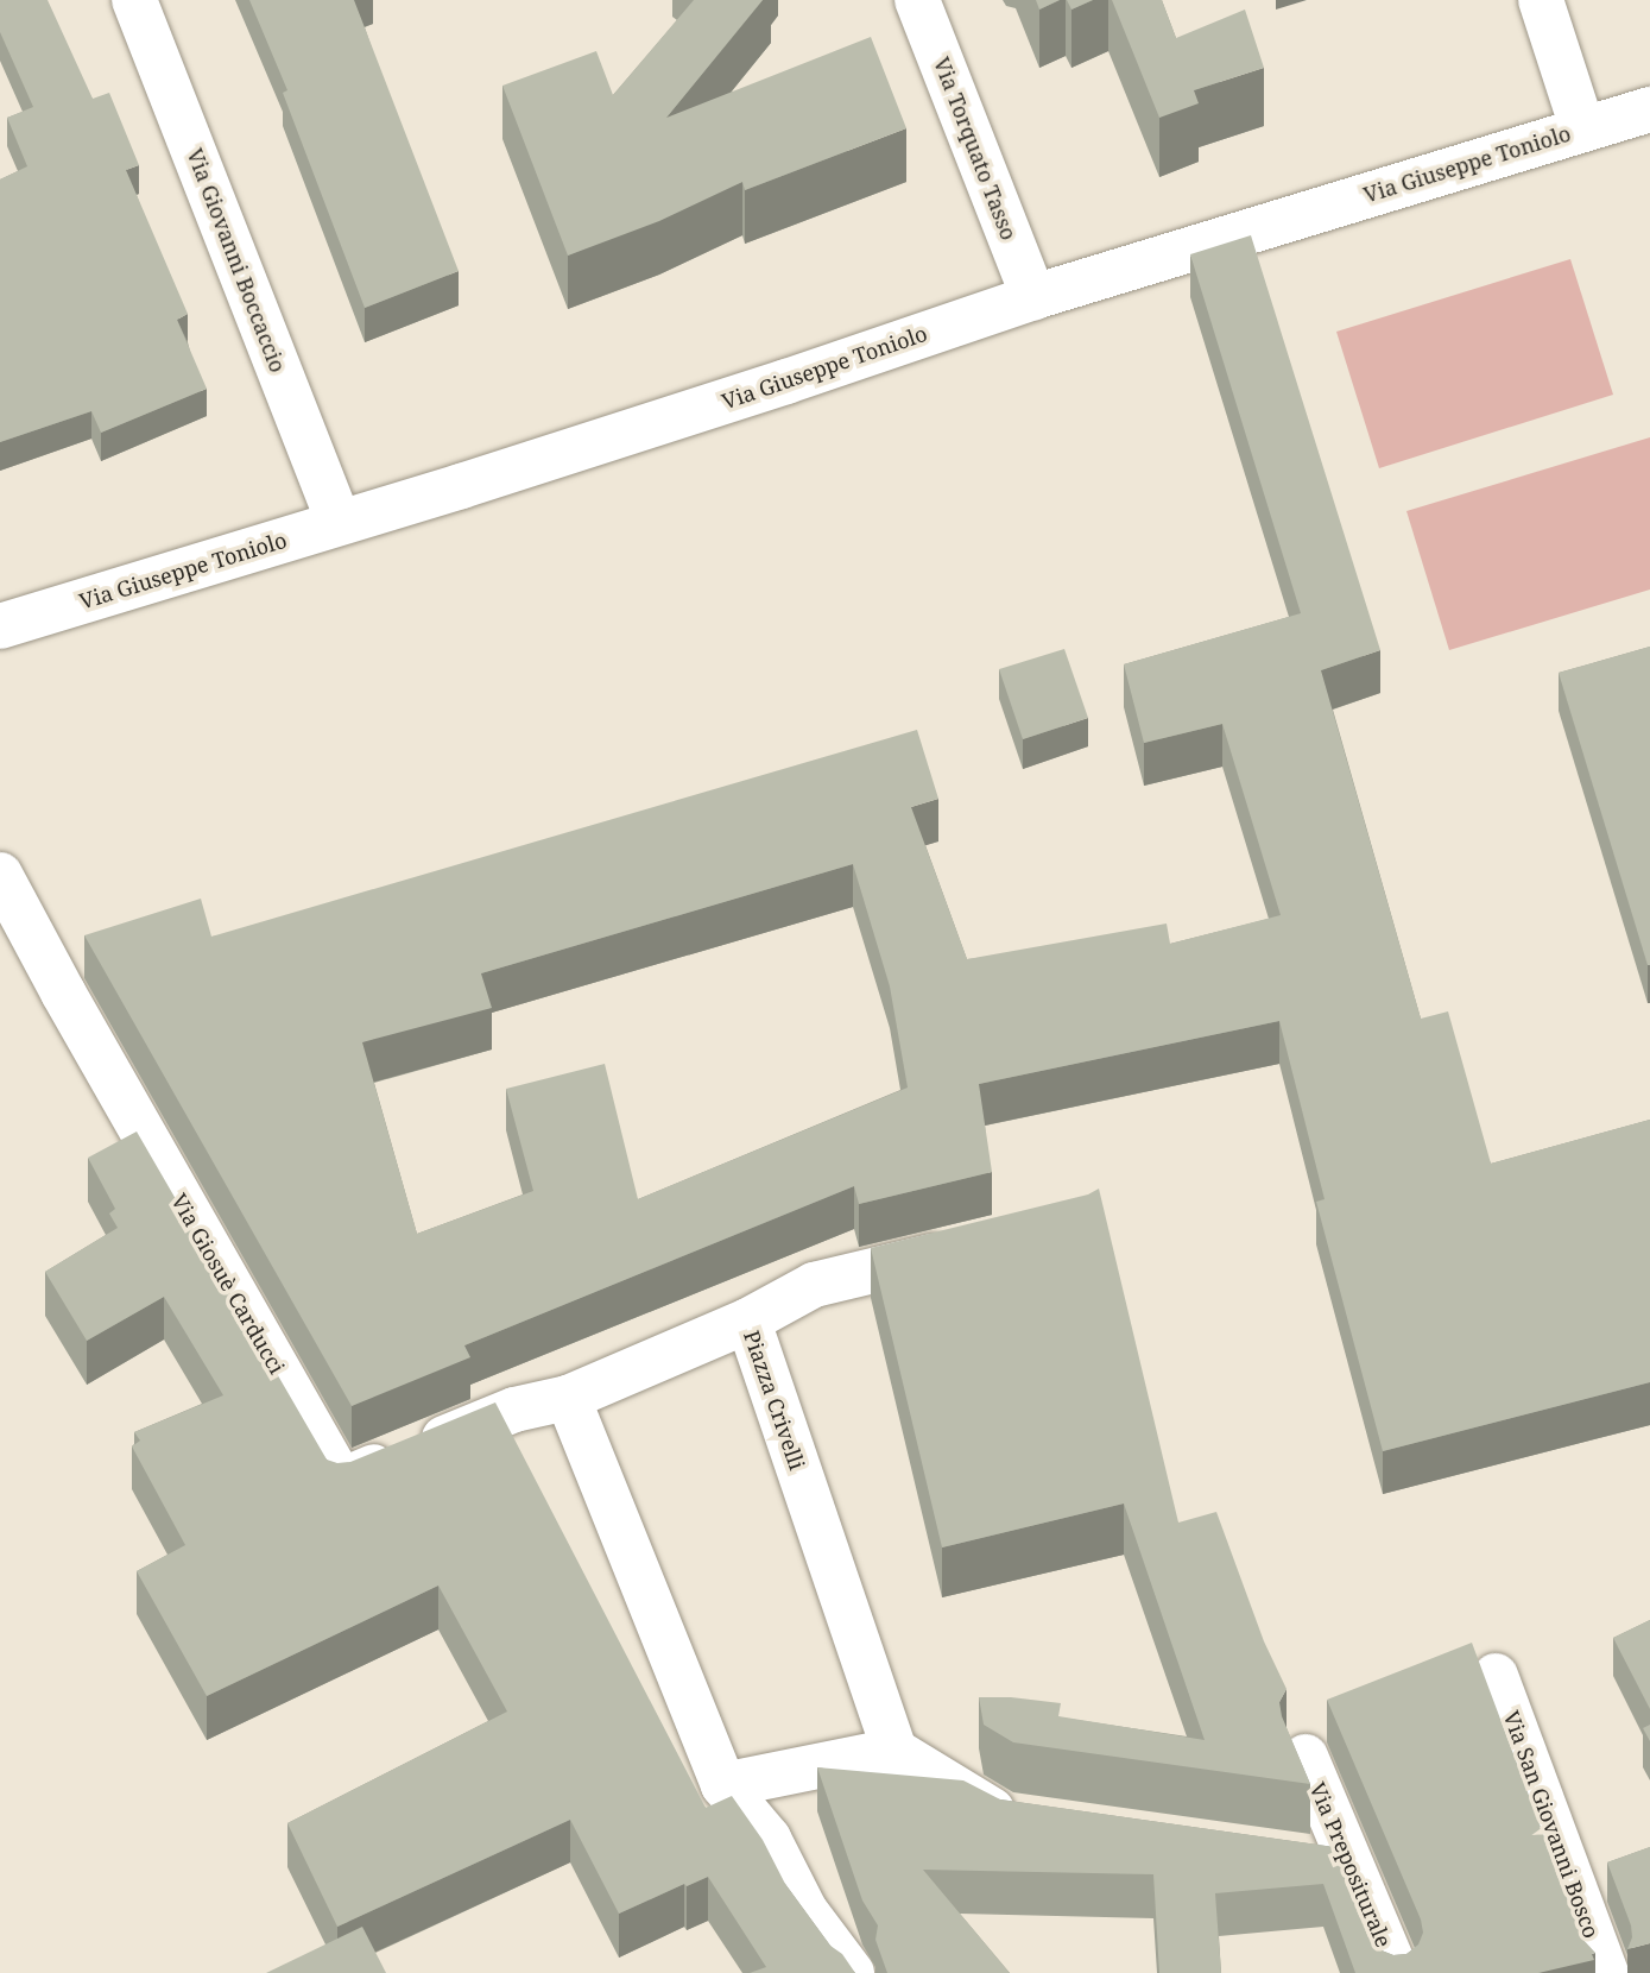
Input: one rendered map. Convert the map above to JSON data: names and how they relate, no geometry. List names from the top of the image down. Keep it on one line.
{"streets":{"street":["Via Torquato Tasso","Via Giuseppe Toniolo","Via Giovanni Boccaccio","Via Giosuè Carducci","Piazza Crivelli","Via San Giovanni Bosco","Via Prepositurale"]},"crossings":[["Via Torquato Tasso","Via Giuseppe Toniolo"],["Via Giuseppe Toniolo","Via Giovanni Boccaccio"],["Via Giosuè Carducci","Piazza Crivelli"]]}
